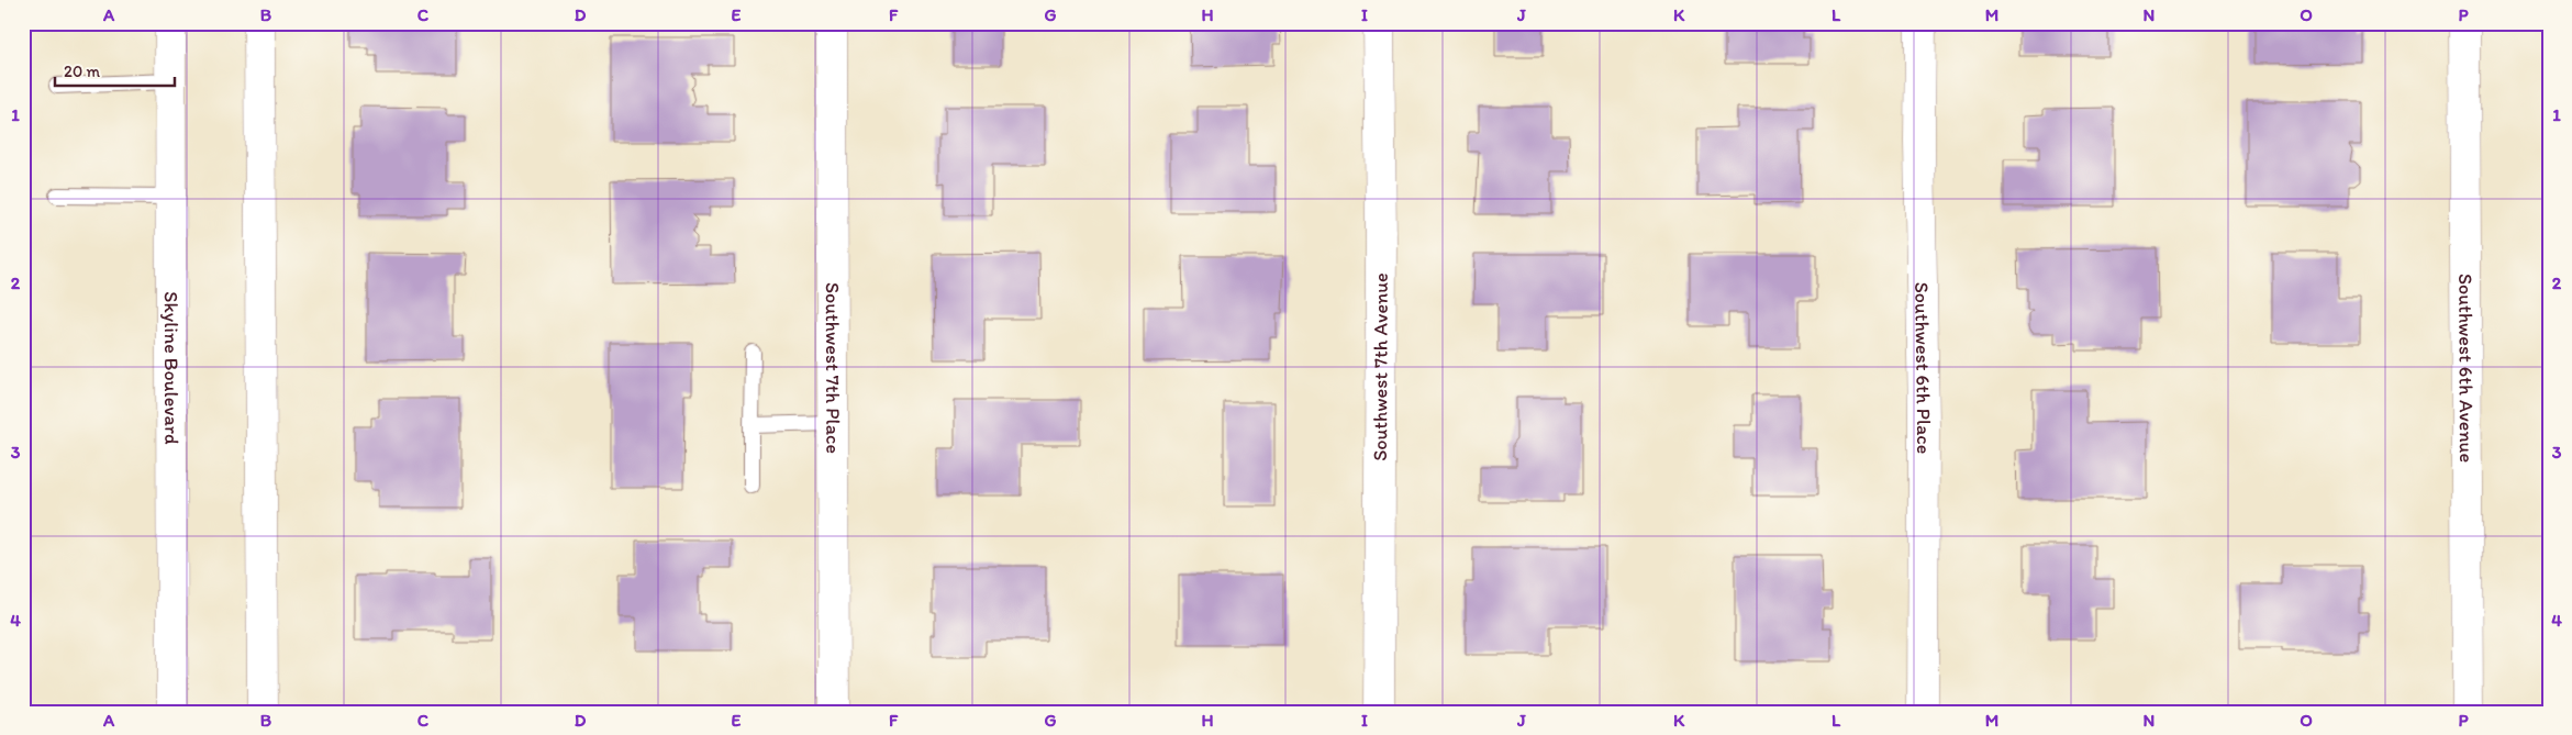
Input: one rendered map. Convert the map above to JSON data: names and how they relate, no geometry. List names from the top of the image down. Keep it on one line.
{"streets":{"street":["Skyline Boulevard","Southwest 7th Avenue","Southwest 6th Place","Southwest 6th Avenue","Southwest 7th Place"]},"scale_bar":"20 m","grid":{"columns":["A","B","C","D","E","F","G","H","I","J","K","L","M","N","O","P"],"rows":["1","2","3","4"]}}
